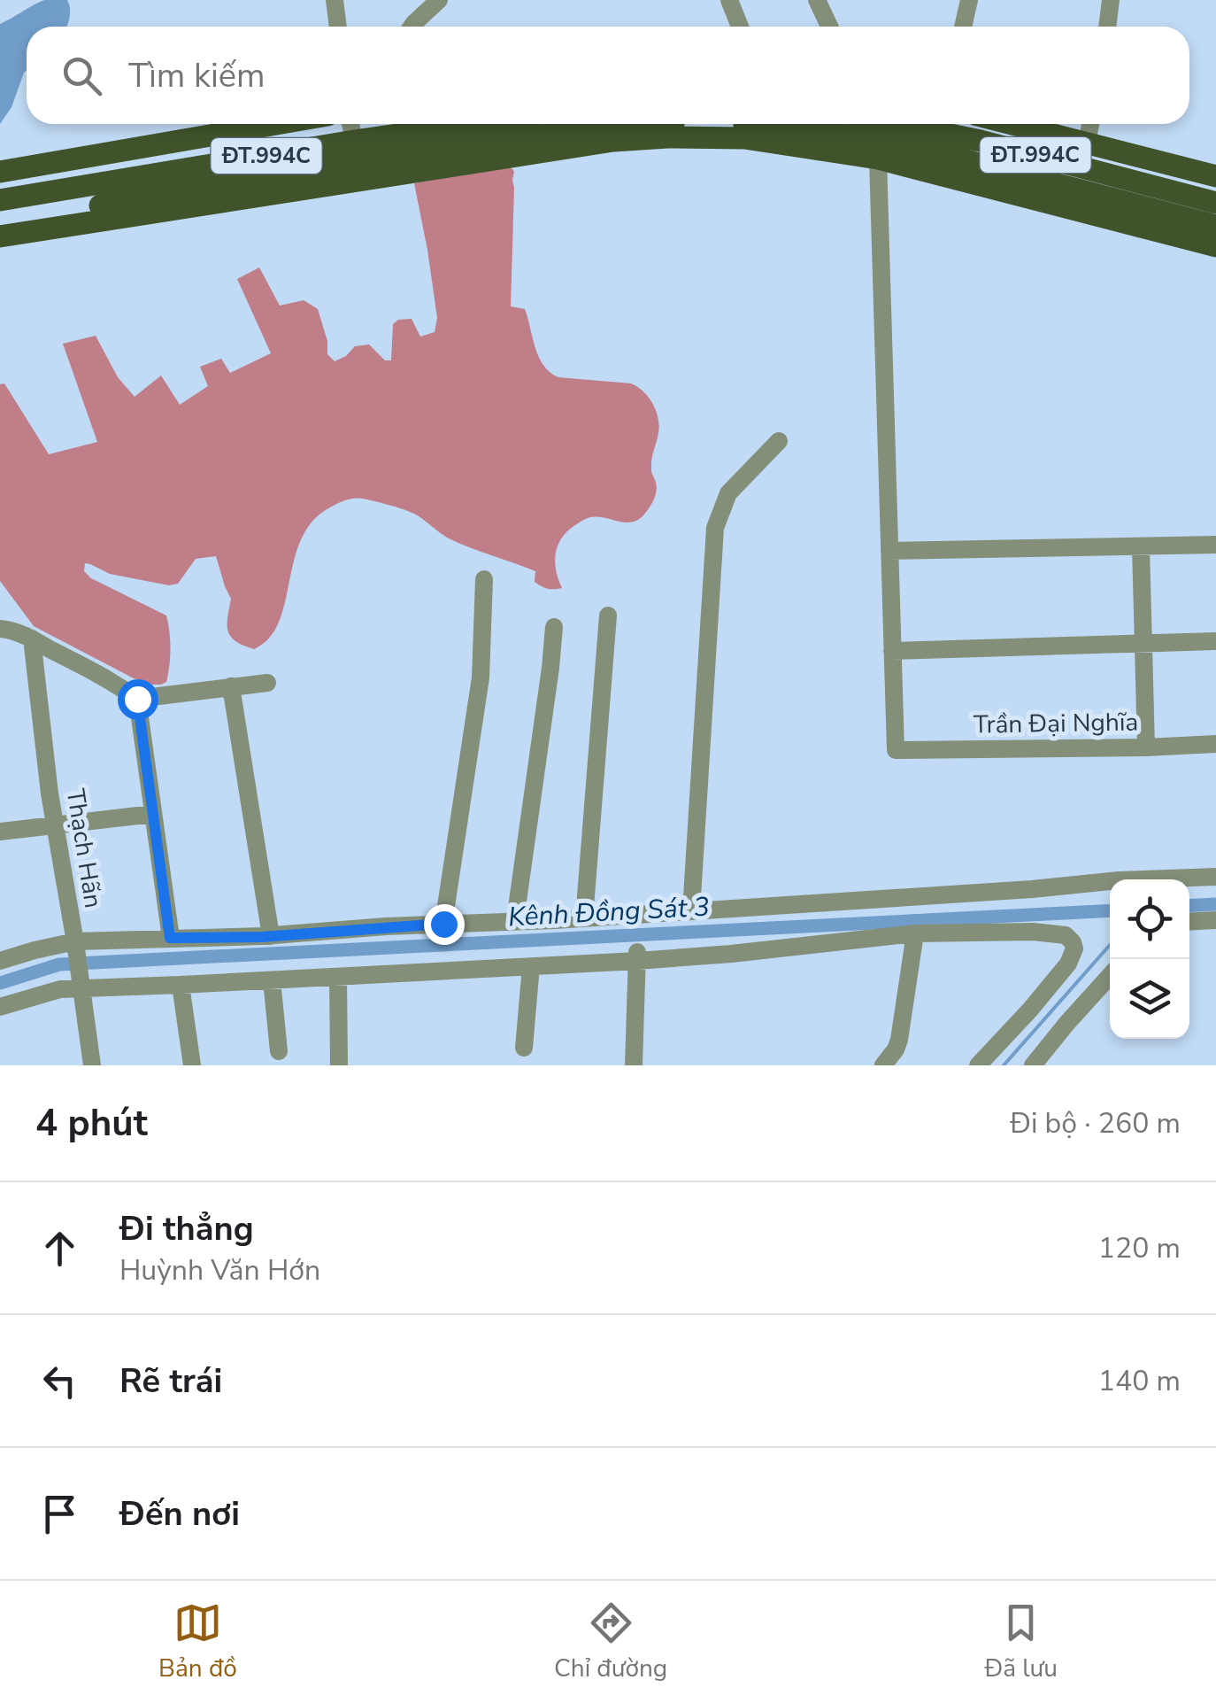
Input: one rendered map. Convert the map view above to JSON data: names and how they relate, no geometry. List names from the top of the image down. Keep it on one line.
{"streets":{"main road":["ĐT.994C"],"street":["Trần Đại Nghĩa","Thạch Hãn"]},"water":["Kênh Đồng Sát 3"],"page":{"search":"Tìm kiếm","heading":["4 phút","Đi bộ · 260 m"],"list":[["Đi thẳng","Huỳnh Văn Hớn","120 m"],["Rẽ trái","140 m"],"Đến nơi"],"nav":["Bản đồ","Chỉ đường","Đã lưu"]}}
